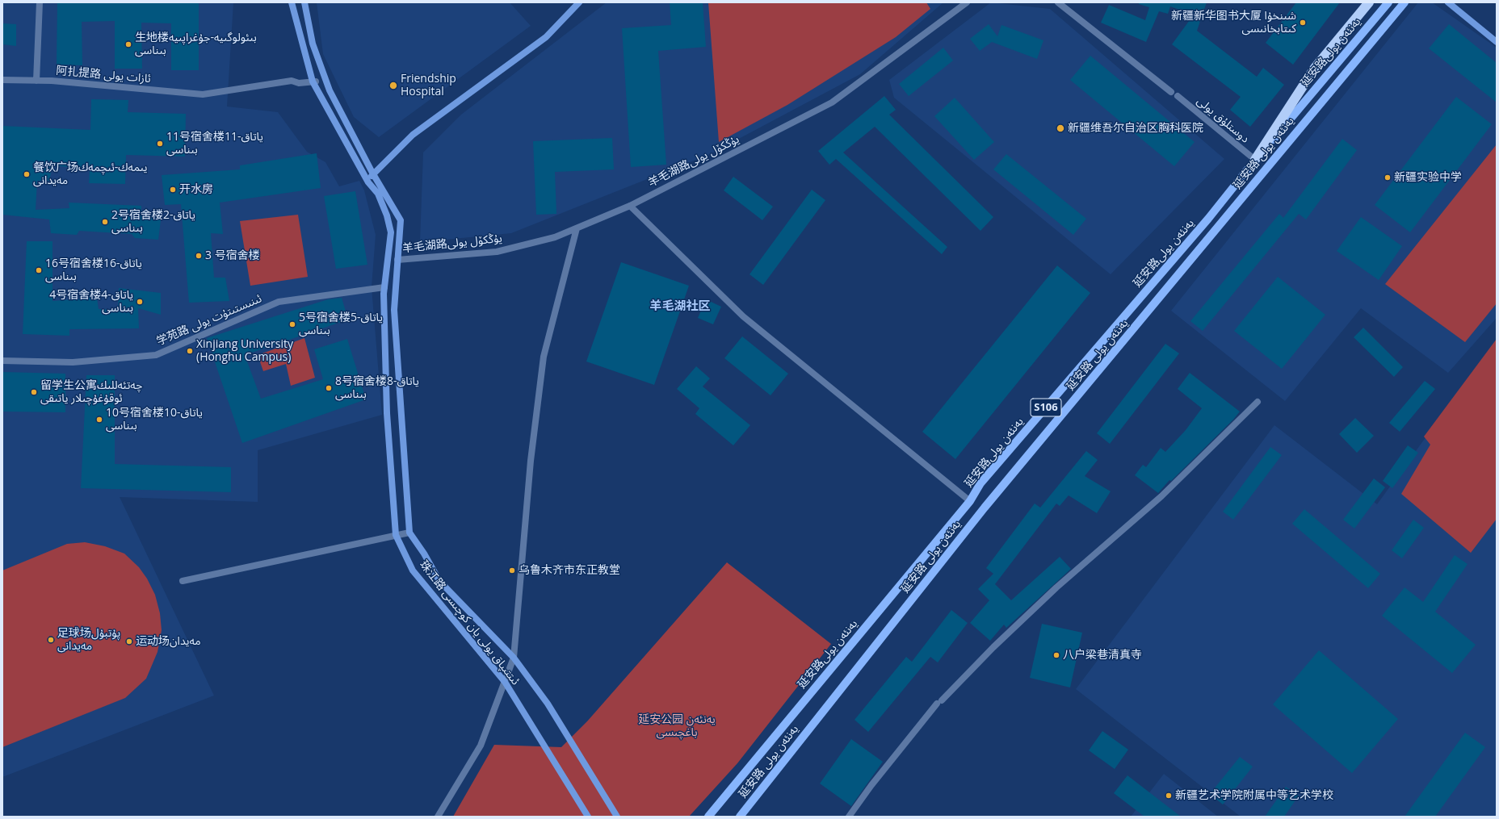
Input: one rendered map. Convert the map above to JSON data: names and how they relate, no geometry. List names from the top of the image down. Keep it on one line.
{"streets":{"main road":["延安路يەنئەن يولى","延安路 يەنئەن يولى","S106"],"street":["阿扎提路 ئازات يولى","دوستلۇق يولى","羊毛湖路يۇڭكۆل يولى","学苑路 ئىنىستىتۇت يولى","珠江路 ئىتتىپاق يولى يان كوچىسى"]},"crossings":[["延安路يەنئەن يولى","دوستلۇق يولى"],["阿扎提路 ئازات يولى","珠江路 ئىتتىپاق يولى يان كوچىسى"],["学苑路 ئىنىستىتۇت يولى","珠江路 ئىتتىپاق يولى يان كوچىسى"]],"districts":["羊毛湖社区"],"parks":["延安公园 يەنئەن باغچىسى"],"places":["新疆新华图书大厦 شىنخۇا كىتابخانىسى","生地楼بىئولوگىيە-جۇغراپىيە بىناسى","Friendship Hospital","新疆维吾尔自治区胸科医院","11号宿舍楼11-ياتاق بىناسى","餐饮广场يىمەك-ئىچمەك مەيدانى","新疆实验中学","开水房","2号宿舍楼2-ياتاق بىناسى","3 号宿舍楼","16号宿舍楼16-ياتاق بىناسى","4号宿舍楼4-ياتاق بىناسى","5号宿舍楼5-ياتاق بىناسى","Xinjiang University (Honghu Campus)","8号宿舍楼8-ياتاق بىناسى","留学生公寓چەتئەللىك ئوقۇغۇچىلار ياتىقى","10号宿舍楼10-ياتاق بىناسى","乌鲁木齐市东正教堂","足球场پۇتبۇل مەيدانى","运动场مەيدان","八户梁巷清真寺","新疆艺术学院附属中等艺术学校"]}
